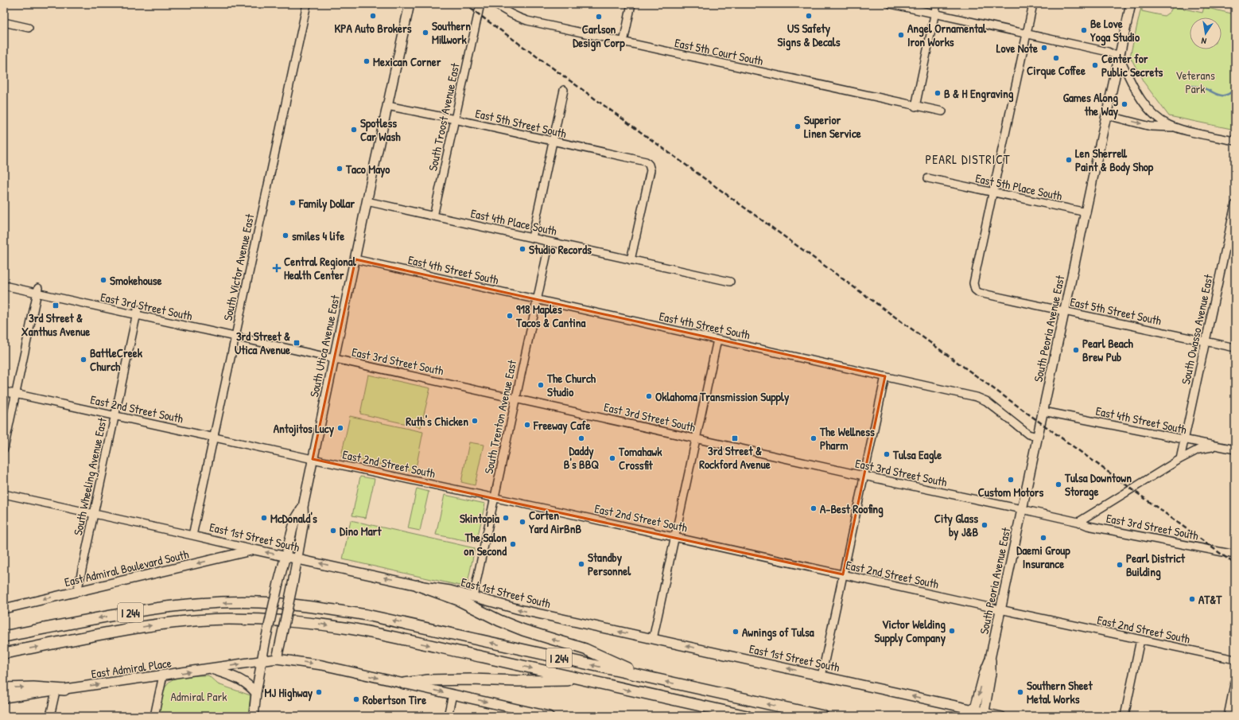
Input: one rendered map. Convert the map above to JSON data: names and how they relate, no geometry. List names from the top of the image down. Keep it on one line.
{"streets":{"highway":["I 244"],"main road":["South Peoria Avenue East","South Utica Avenue East","East 1st Street South","East Admiral Boulevard South","East Admiral Place"],"street":["East 5th Court South","South Troost Avenue East","East 5th Street South","East 5th Place South","East 4th Place South","South Victor Avenue East","East 4th Street South","East 3rd Street South","South Owasso Avenue East","East 2nd Street South","South Trenton Avenue East","South Wheeling Avenue East"]},"crossings":[["South Troost Avenue East","East 5th Street South"],["South Troost Avenue East","East 4th Place South"],["East 5th Street South","East 5th Place South"],["East 5th Street South","East 4th Place South"],["East 5th Street South","South Peoria Avenue East"],["East 5th Street South","South Owasso Avenue East"],["East 5th Street South","South Utica Avenue East"],["East 5th Place South","South Peoria Avenue East"],["East 4th Place South","South Utica Avenue East"],["East 4th Place South","South Trenton Avenue East"],["South Victor Avenue East","East 3rd Street South"],["South Victor Avenue East","East 2nd Street South"],["South Victor Avenue East","East 1st Street South"],["East 4th Street South","South Peoria Avenue East"],["East 4th Street South","South Owasso Avenue East"],["East 4th Street South","South Utica Avenue East"],["East 4th Street South","South Trenton Avenue East"],["East 3rd Street South","South Peoria Avenue East"],["East 3rd Street South","South Utica Avenue East"],["East 3rd Street South","South Trenton Avenue East"],["East 3rd Street South","South Wheeling Avenue East"],["South Peoria Avenue East","East 2nd Street South"],["South Peoria Avenue East","East 1st Street South"],["South Utica Avenue East","East 2nd Street South"],["South Utica Avenue East","East 1st Street South"],["South Utica Avenue East","East Admiral Place"],["East 2nd Street South","South Trenton Avenue East"],["East 2nd Street South","South Wheeling Avenue East"],["South Trenton Avenue East","East 1st Street South"],["South Wheeling Avenue East","East 1st Street South"],["South Wheeling Avenue East","East Admiral Boulevard South"],["East 1st Street South","East Admiral Boulevard South"]],"one_way":["East 1st Street South","East Admiral Boulevard South","East Admiral Place"],"districts":["PEARL DISTRICT"],"parks":["Veterans Park","Admiral Park"],"places":{"other":["KPA Auto Brokers","US Safety Signs & Decals","Carlson Design Corp","Be Love Yoga Studio","Southern Millwork","Angel Ornamental Iron Works","Love Note","Cirque Coffee","Mexican Corner","Center for Public Secrets","B & H Engraving","Games Along the Way","Superior Linen Service","Spotless Car Wash","Len Sherrell Paint & Body Shop","Taco Mayo","Family Dollar","smiles 4 life","Studio Records","Smokehouse","918 Maples Tacos & Cantina","Pearl Beach Brew Pub","BattleCreek Church","The Church Studio","Oklahoma Transmission Supply","Ruth's Chicken","Freeway Cafe","Antojitos Lucy","Daddy B's BBQ","The Wellness Pharm","Tulsa Eagle","Tomahawk Crossfit","Custom Motors","Tulsa Downtown Storage","A-Best Roofing","McDonald's","Skintopia","Corten Yard AirBnB","City Glass by J&B","Dino Mart","Daemi Group Insurance","The Salon on Second","Standby Personnel","Pearl District Building","AT&T","Victor Welding Supply Company","Awnings of Tulsa","MJ Highway","Southern Sheet Metal Works","Robertson Tire"],"health":["Central Regional Health Center"],"transit":["3rd Street & Xanthus Avenue","3rd Street & Utica Avenue","3rd Street & Rockford Avenue"]},"north":"bottom"}
